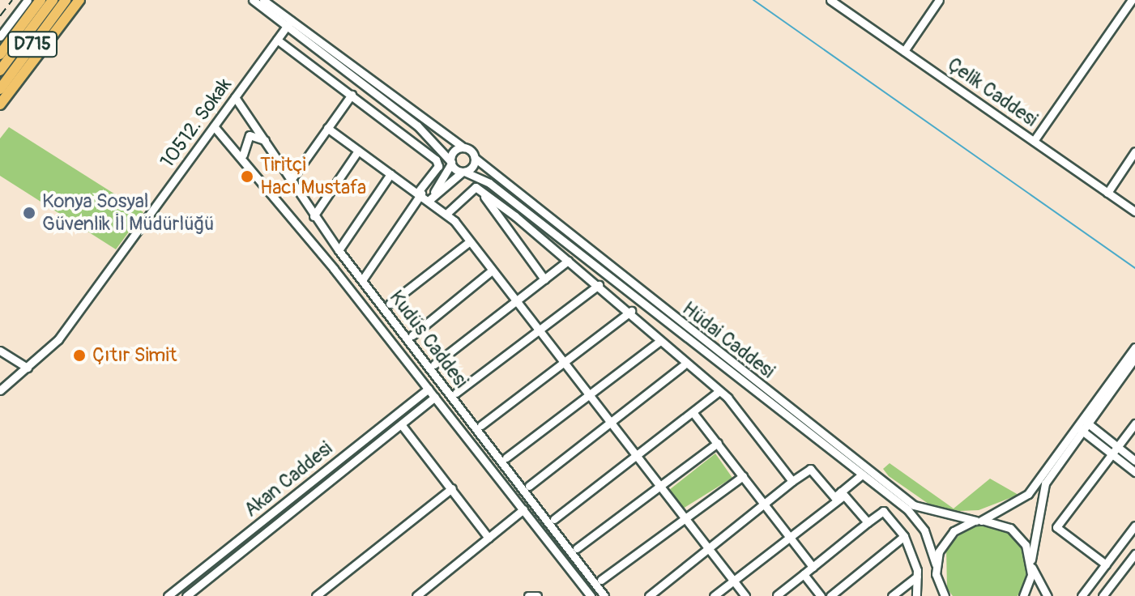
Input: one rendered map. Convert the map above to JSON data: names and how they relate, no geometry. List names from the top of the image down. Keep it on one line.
{"streets":{"highway":["D715"],"street":["Çelik Caddesi","10512. Sokak","Kudüs Caddesi","Hüdai Caddesi","Akan Caddesi"]},"crossings":[["10512. Sokak","Kudüs Caddesi"],["Kudüs Caddesi","Akan Caddesi"]],"places":["Tiritçi Hacı Mustafa","Konya Sosyal Güvenlik İl Müdürlüğü","Çıtır Simit"]}
